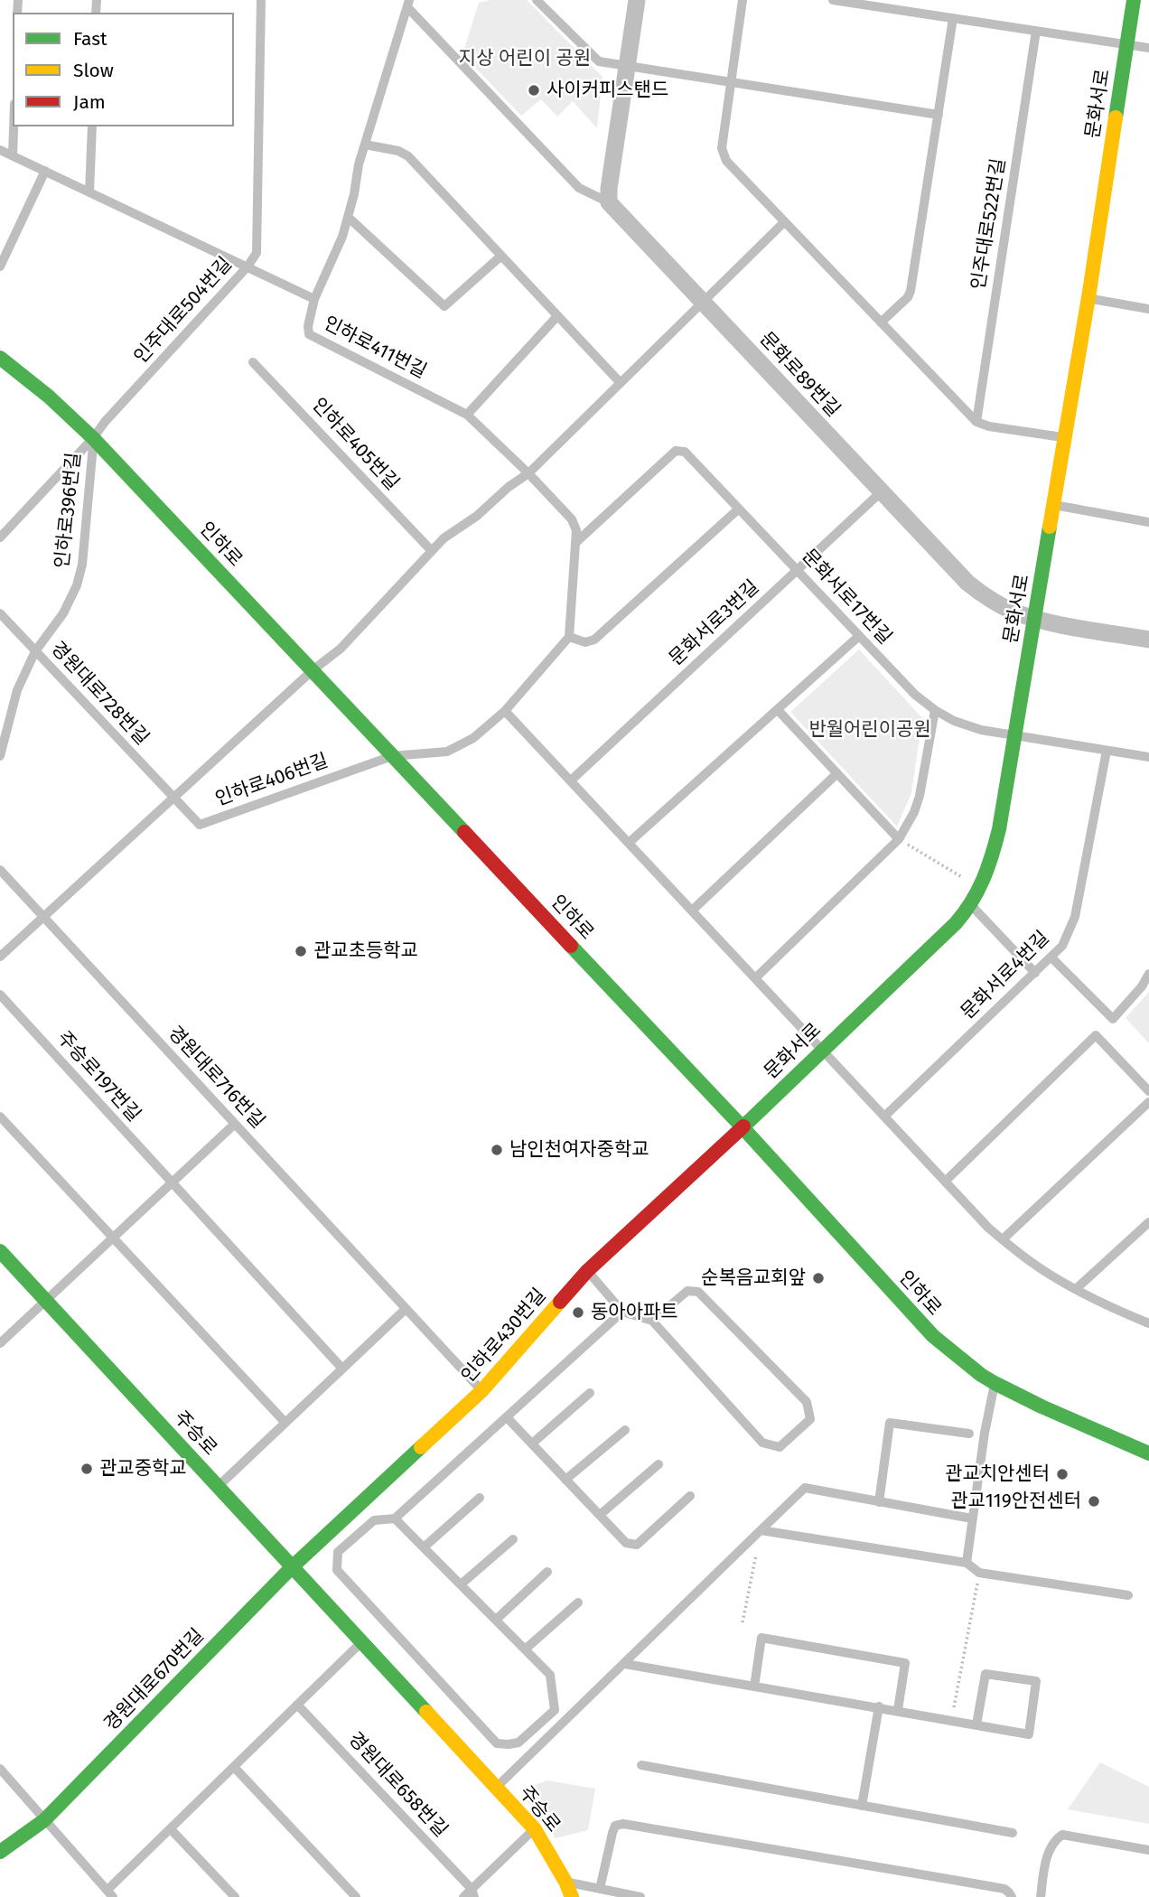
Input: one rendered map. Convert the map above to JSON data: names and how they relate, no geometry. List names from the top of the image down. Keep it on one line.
{"streets":{"street":["문화서로","문화로89번길","인하로","인하로430번길","주승로","경원대로670번길"],"lane":["인주대로522번길","인주대로504번길","인하로411번길","인하로405번길","인하로396번길","문화서로17번길","문화서로3번길","경원대로728번길","인하로406번길","문화서로4번길","주승로197번길","경원대로716번길","경원대로658번길"]},"crossings":[["문화서로","문화로89번길"],["문화서로","인하로"],["문화서로","문화서로17번길"],["문화서로","인하로430번길"],["인주대로504번길","인하로396번길"],["인주대로504번길","인하로"],["인하로411번길","문화서로17번길"],["문화로89번길","문화서로3번길"],["인하로396번길","인하로"],["인하로396번길","경원대로728번길"],["인하로","인하로406번길"],["인하로","인하로430번길"],["문화서로17번길","문화서로3번길"],["문화서로17번길","문화서로4번길"],["경원대로728번길","인하로406번길"],["인하로406번길","경원대로716번길"],["경원대로716번길","인하로430번길"],["인하로430번길","주승로"],["인하로430번길","경원대로670번길"],["주승로","경원대로670번길"]],"parks":["지상 어린이 공원","반월어린이공원"],"places":["사이커피스탠드","관교초등학교","남인천여자중학교","순복음교회앞","동아아파트","관교중학교","관교치안센터","관교119안전센터"],"legend":["Fast","Slow","Jam"]}
